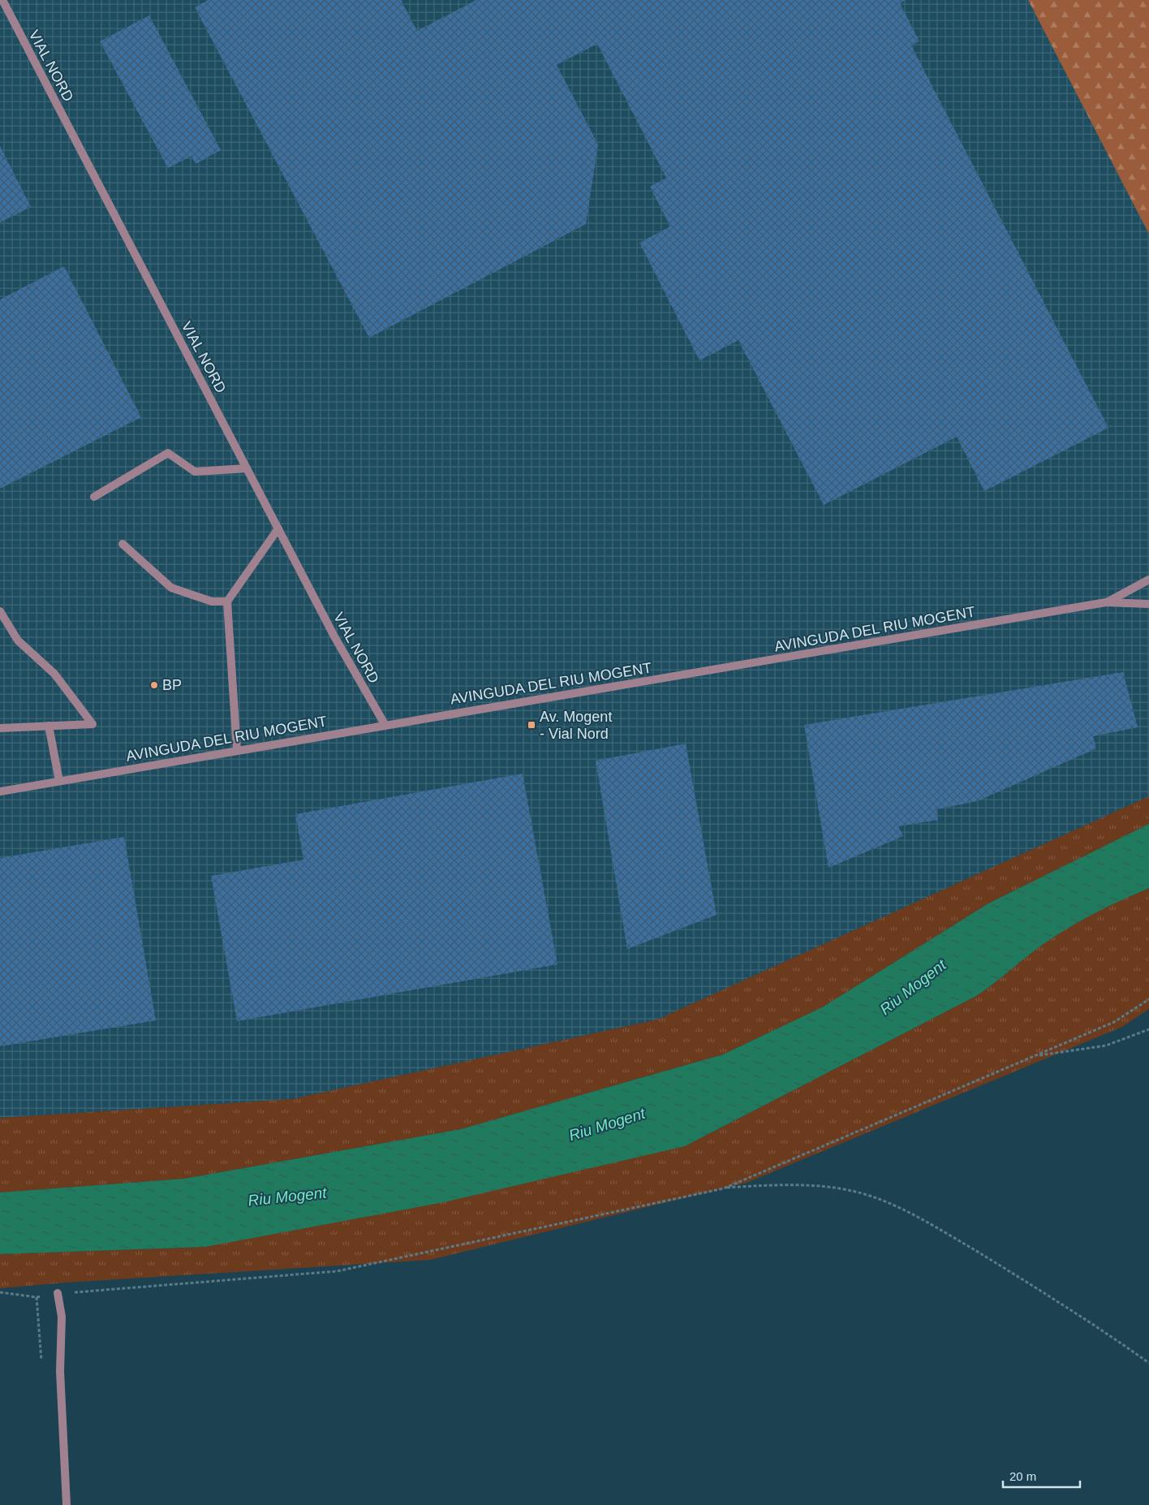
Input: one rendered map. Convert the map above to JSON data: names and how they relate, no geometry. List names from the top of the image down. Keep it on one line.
{"streets":{"street":["VIAL NORD","AVINGUDA DEL RIU MOGENT"]},"crossings":[["VIAL NORD","AVINGUDA DEL RIU MOGENT"]],"water":["Riu Mogent"],"places":{"other":["BP"],"transit":["Av. Mogent - Vial Nord"]},"scale_bar":"20 m"}
